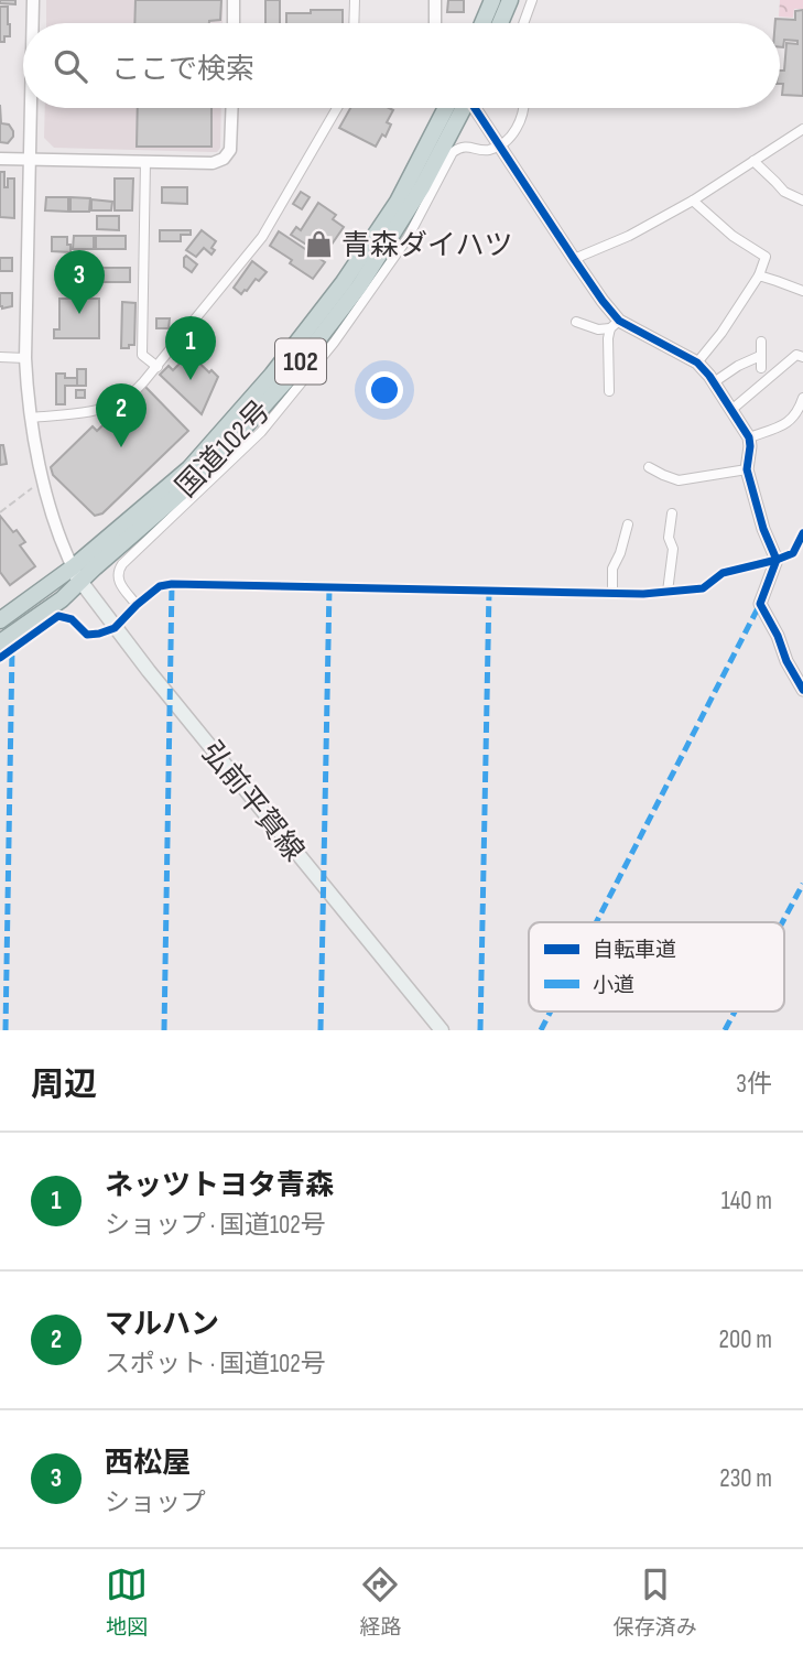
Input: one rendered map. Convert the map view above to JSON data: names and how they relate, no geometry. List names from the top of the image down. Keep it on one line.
{"streets":{"highway":["102","国道102号"],"main road":["弘前平賀線"]},"crossings":[["国道102号","弘前平賀線"]],"places":{"shop":["青森ダイハツ"]},"legend":["自転車道","小道"],"page":{"search":"ここで検索","pins":["3","1","2"],"heading":["周辺","3件"],"list":[{"mark":"1","name":"ネッツトヨタ青森","note":"ショップ · 国道102号","value":"140 m"},{"mark":"2","name":"マルハン","note":"スポット · 国道102号","value":"200 m"},{"mark":"3","name":"西松屋","note":"ショップ","value":"230 m"}],"nav":["地図","経路","保存済み"]}}
